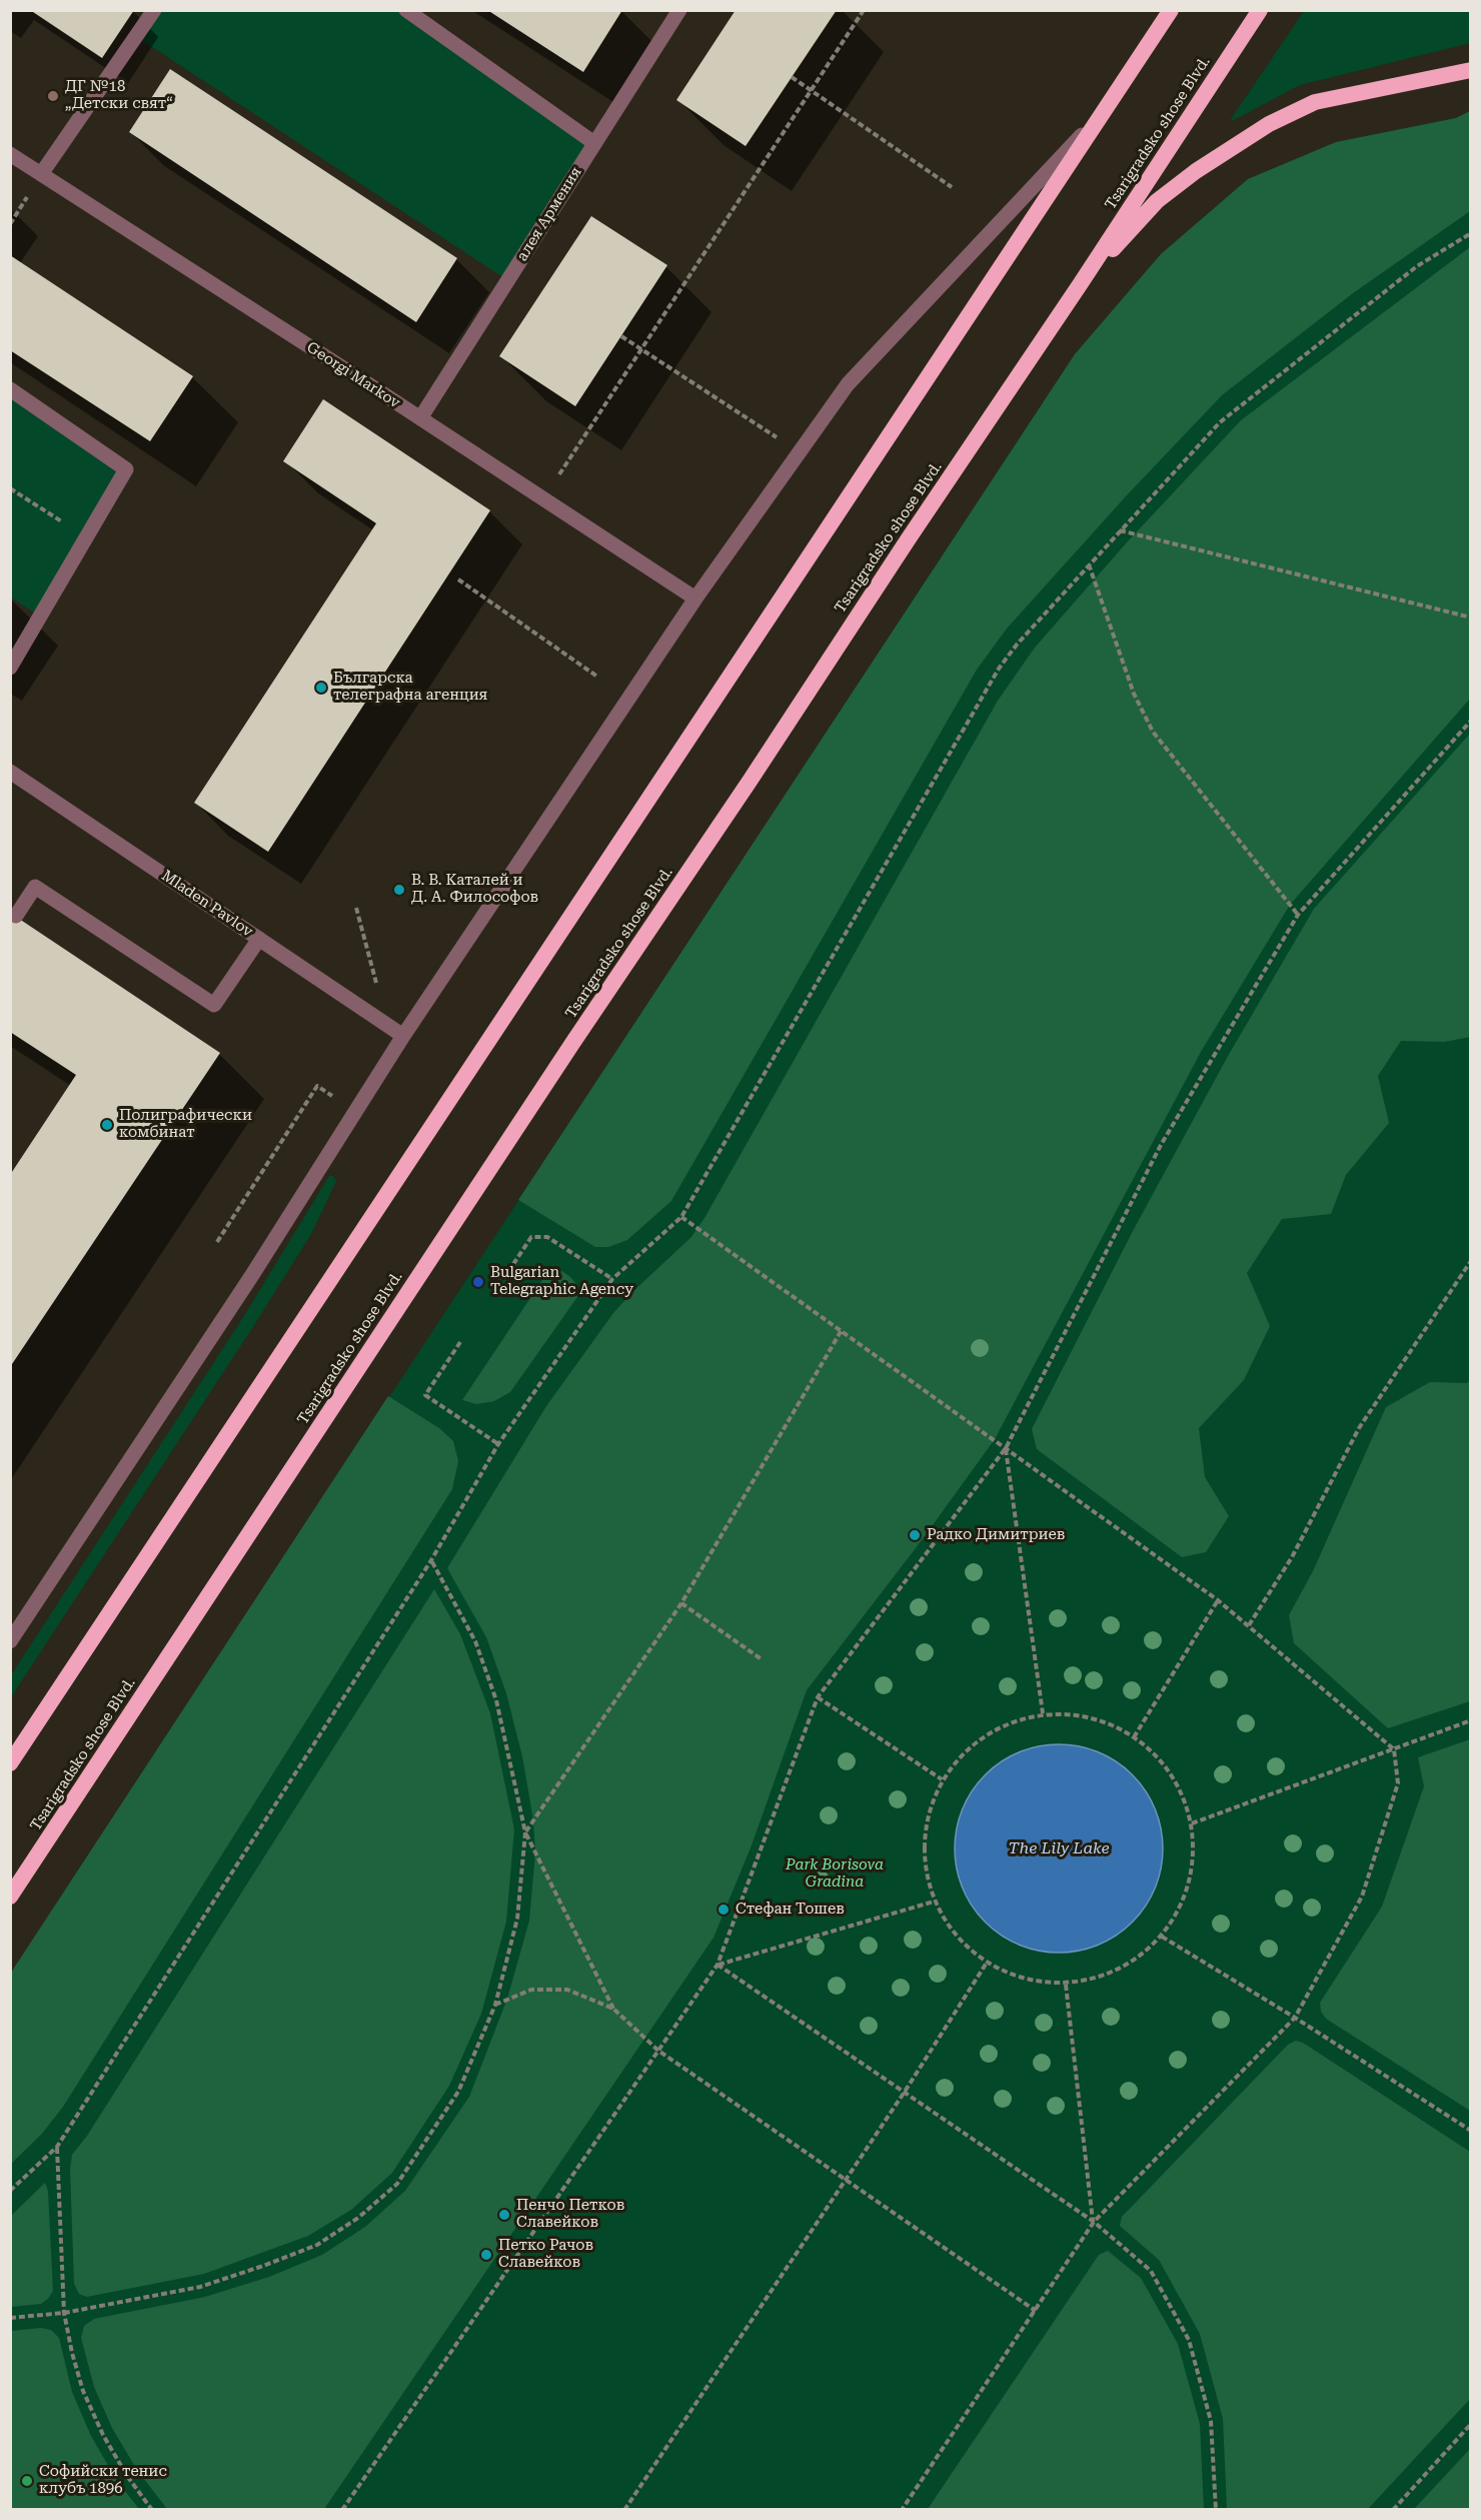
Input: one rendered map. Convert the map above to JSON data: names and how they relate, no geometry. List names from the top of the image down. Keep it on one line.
{"streets":{"highway":["Tsarigradsko shose Blvd."],"street":["алея Армения","Georgi Markov","Mladen Pavlov"]},"crossings":[["алея Армения","Georgi Markov"]],"water":["The Lily Lake"],"parks":["Park Borisova Gradina"],"places":["ДГ №18 „Детски свят“","Българска телеграфна агенция","В. В. Каталей и Д. А. Философов","Полиграфически комбинат","Bulgarian Telegraphic Agency","Радко Димитриев","Стефан Тошев","Пенчо Петков Славейков","Петко Рачов Славейков","Софийски тенис клубъ 1896"]}
